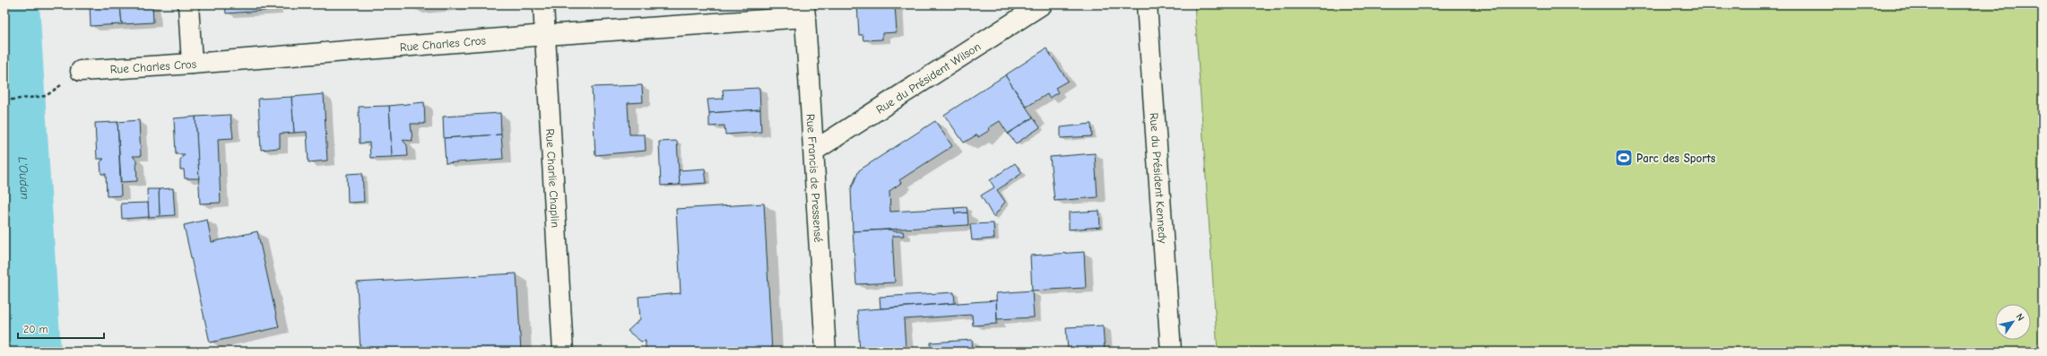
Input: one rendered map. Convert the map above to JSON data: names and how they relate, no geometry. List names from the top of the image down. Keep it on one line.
{"streets":{"street":["Rue Charles Cros","Rue du Président Wilson","Rue Charlie Chaplin","Rue Francis de Pressensé","Rue du Président Kennedy"]},"crossings":[["Rue Charles Cros","Rue Charlie Chaplin"],["Rue Charles Cros","Rue Francis de Pressensé"],["Rue du Président Wilson","Rue Francis de Pressensé"]],"water":["L'Oudan"],"places":{"sports":["Parc des Sports"]},"scale_bar":"20 m","north":"top right"}
